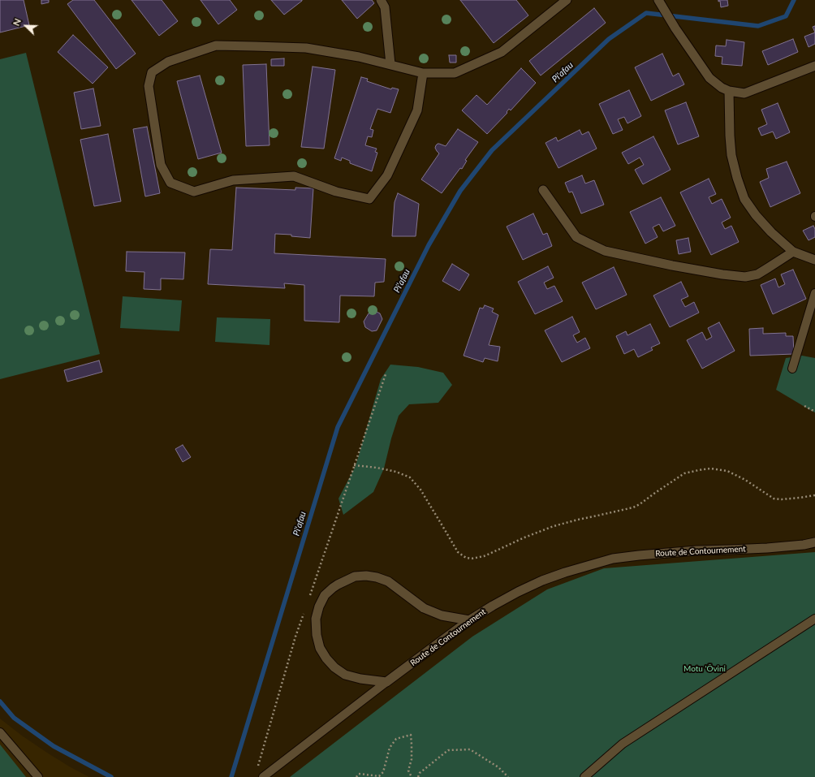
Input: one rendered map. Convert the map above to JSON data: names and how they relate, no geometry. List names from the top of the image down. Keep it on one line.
{"streets":{"street":["Route de Contournement"]},"water":["Pi'afau"],"parks":["Motu 'Ōvini"],"north":"top left"}
